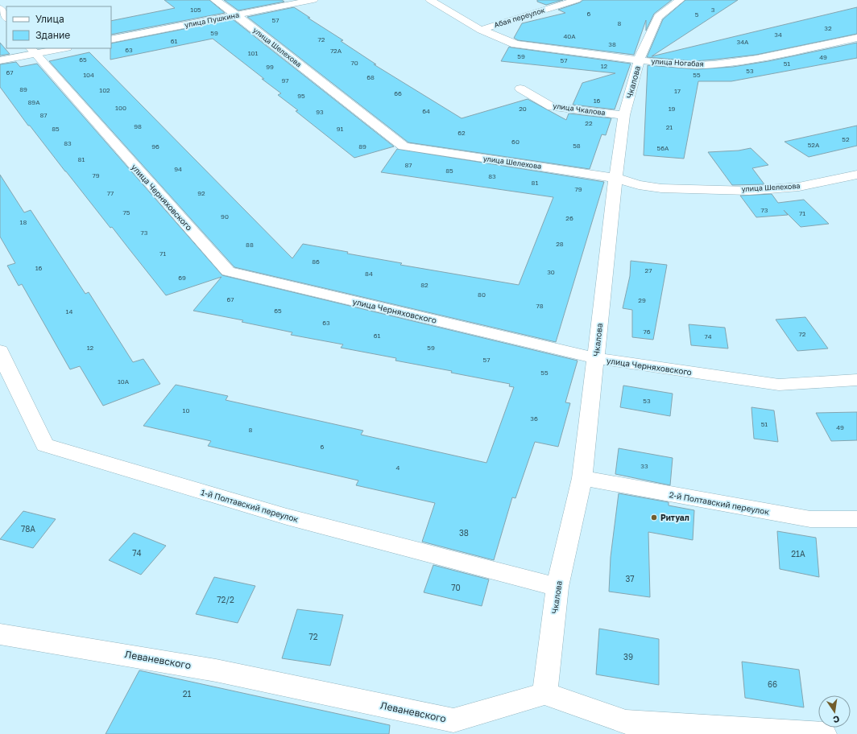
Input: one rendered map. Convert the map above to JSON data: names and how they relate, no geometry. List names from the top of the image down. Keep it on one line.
{"streets":{"street":["Абая переулок","улица Пушкина","улица Шелехова","улица Ногабая","Чкалова","улица Чкалова","улица Черняховского","2-й Полтавский переулок","1-й Полтавский переулок","Леваневского"]},"crossings":[["Абая переулок","улица Ногабая"],["улица Пушкина","улица Шелехова"],["улица Шелехова","Чкалова"],["улица Ногабая","Чкалова"],["Чкалова","улица Чкалова"],["Чкалова","улица Черняховского"],["Чкалова","2-й Полтавский переулок"],["Чкалова","1-й Полтавский переулок"],["Чкалова","Леваневского"]],"places":["Ритуал"],"house_numbers":["105","3","6","5","57","8","32","59","34","40А","72","61","34А","38","63","72А","101","59","49","65","57","70","51","12","99","53","67","104","55","68","97","89","102","17","66","95","16","89А","100","20","19","64","93","87","22","98","21","85","91","62","52","60","83","52А","58","96","89","56А","81","87","94","85","79","83","81","79","77","92","73","75","71","90","26","18","73","28","88","71","86","16","27","30","84","69","82","80","67","29","78","65","14","63","76","72","61","74","12","59","57","55","10А","53","10","36","51","49","8","6","33","4","78А","38","74","21А","37","70","72/2","72","39","66","21"],"legend":["Улица","Здание"],"north":"bottom"}
